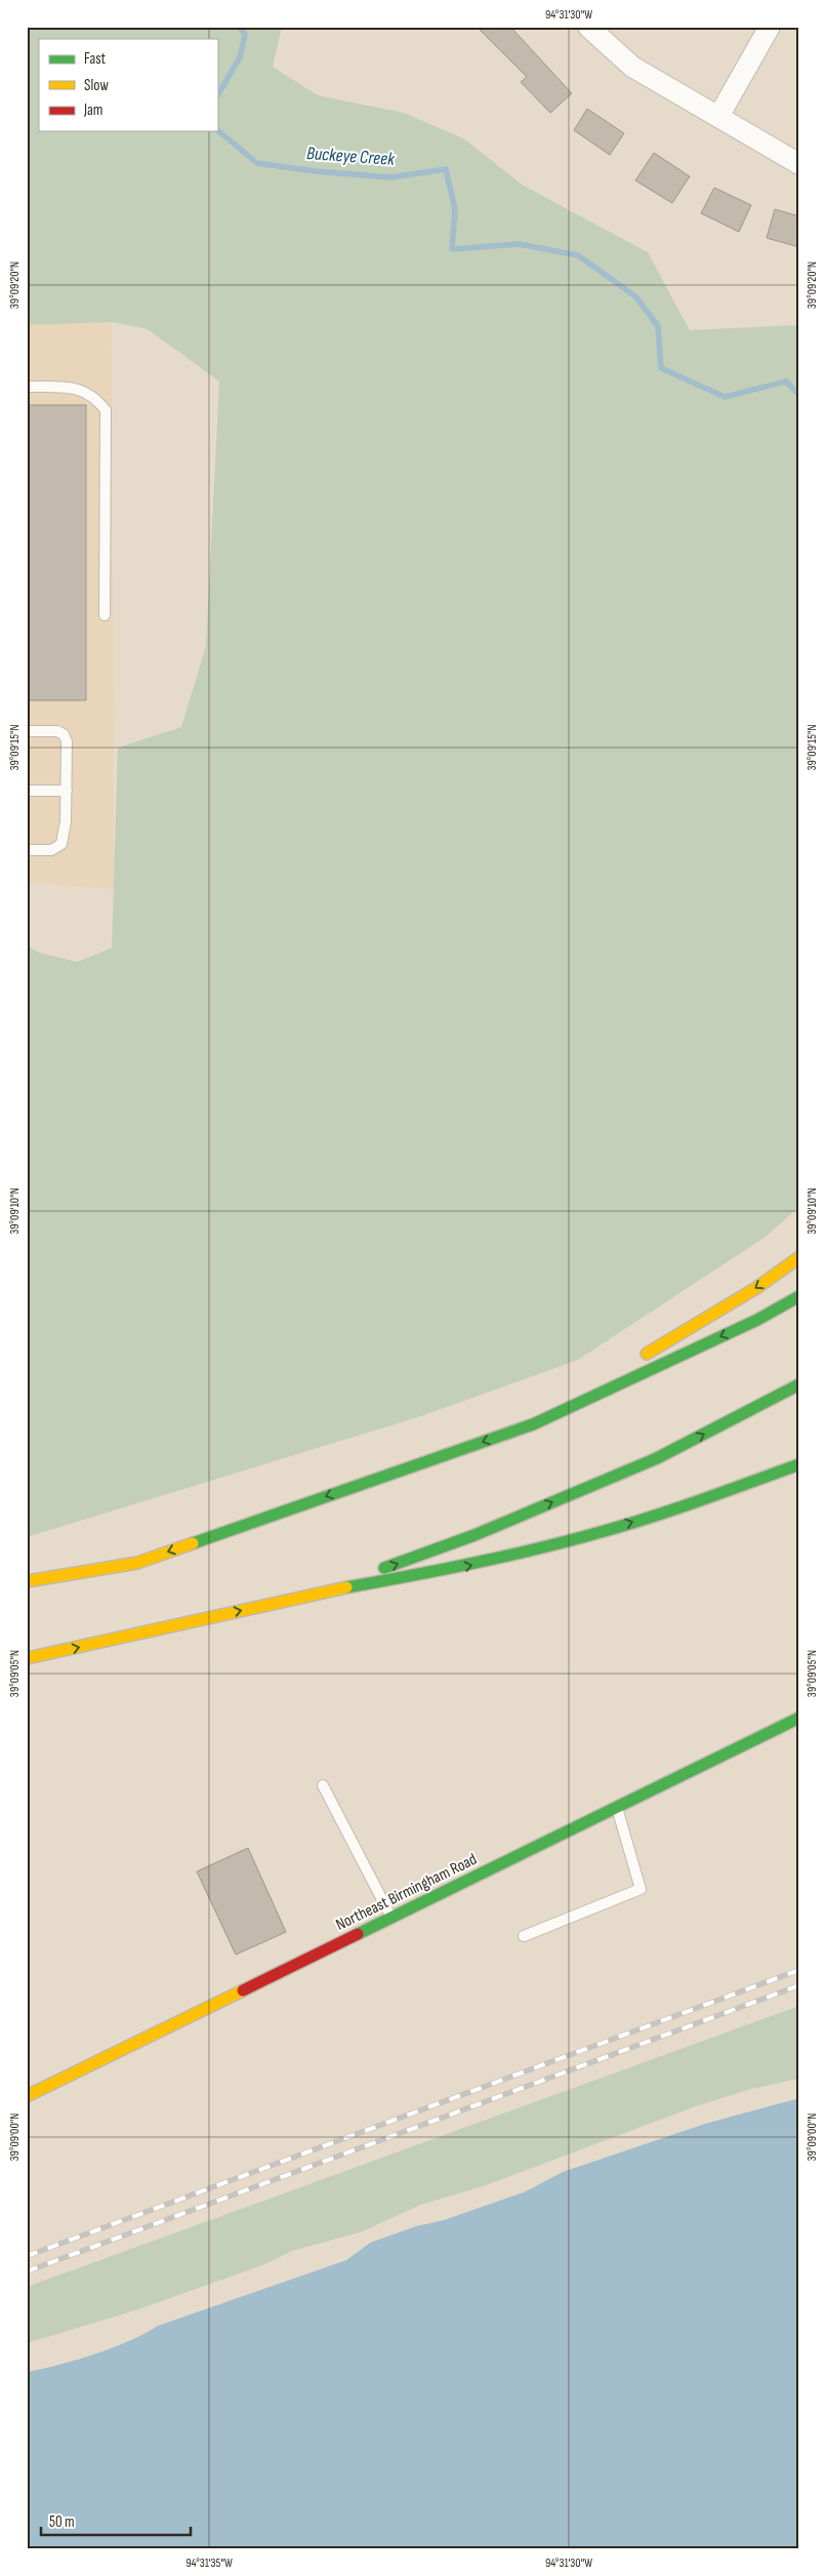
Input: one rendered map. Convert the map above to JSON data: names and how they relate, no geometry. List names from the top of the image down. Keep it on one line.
{"streets":{"main road":["Northeast Birmingham Road"]},"water":["Buckeye Creek"],"legend":["Fast","Slow","Jam"],"scale_bar":"50 m","coordinates":["94°31'30\"W","39°09'20\"N","39°09'15\"N","39°09'10\"N","39°09'05\"N","39°09'00\"N","94°31'35\"W"]}
